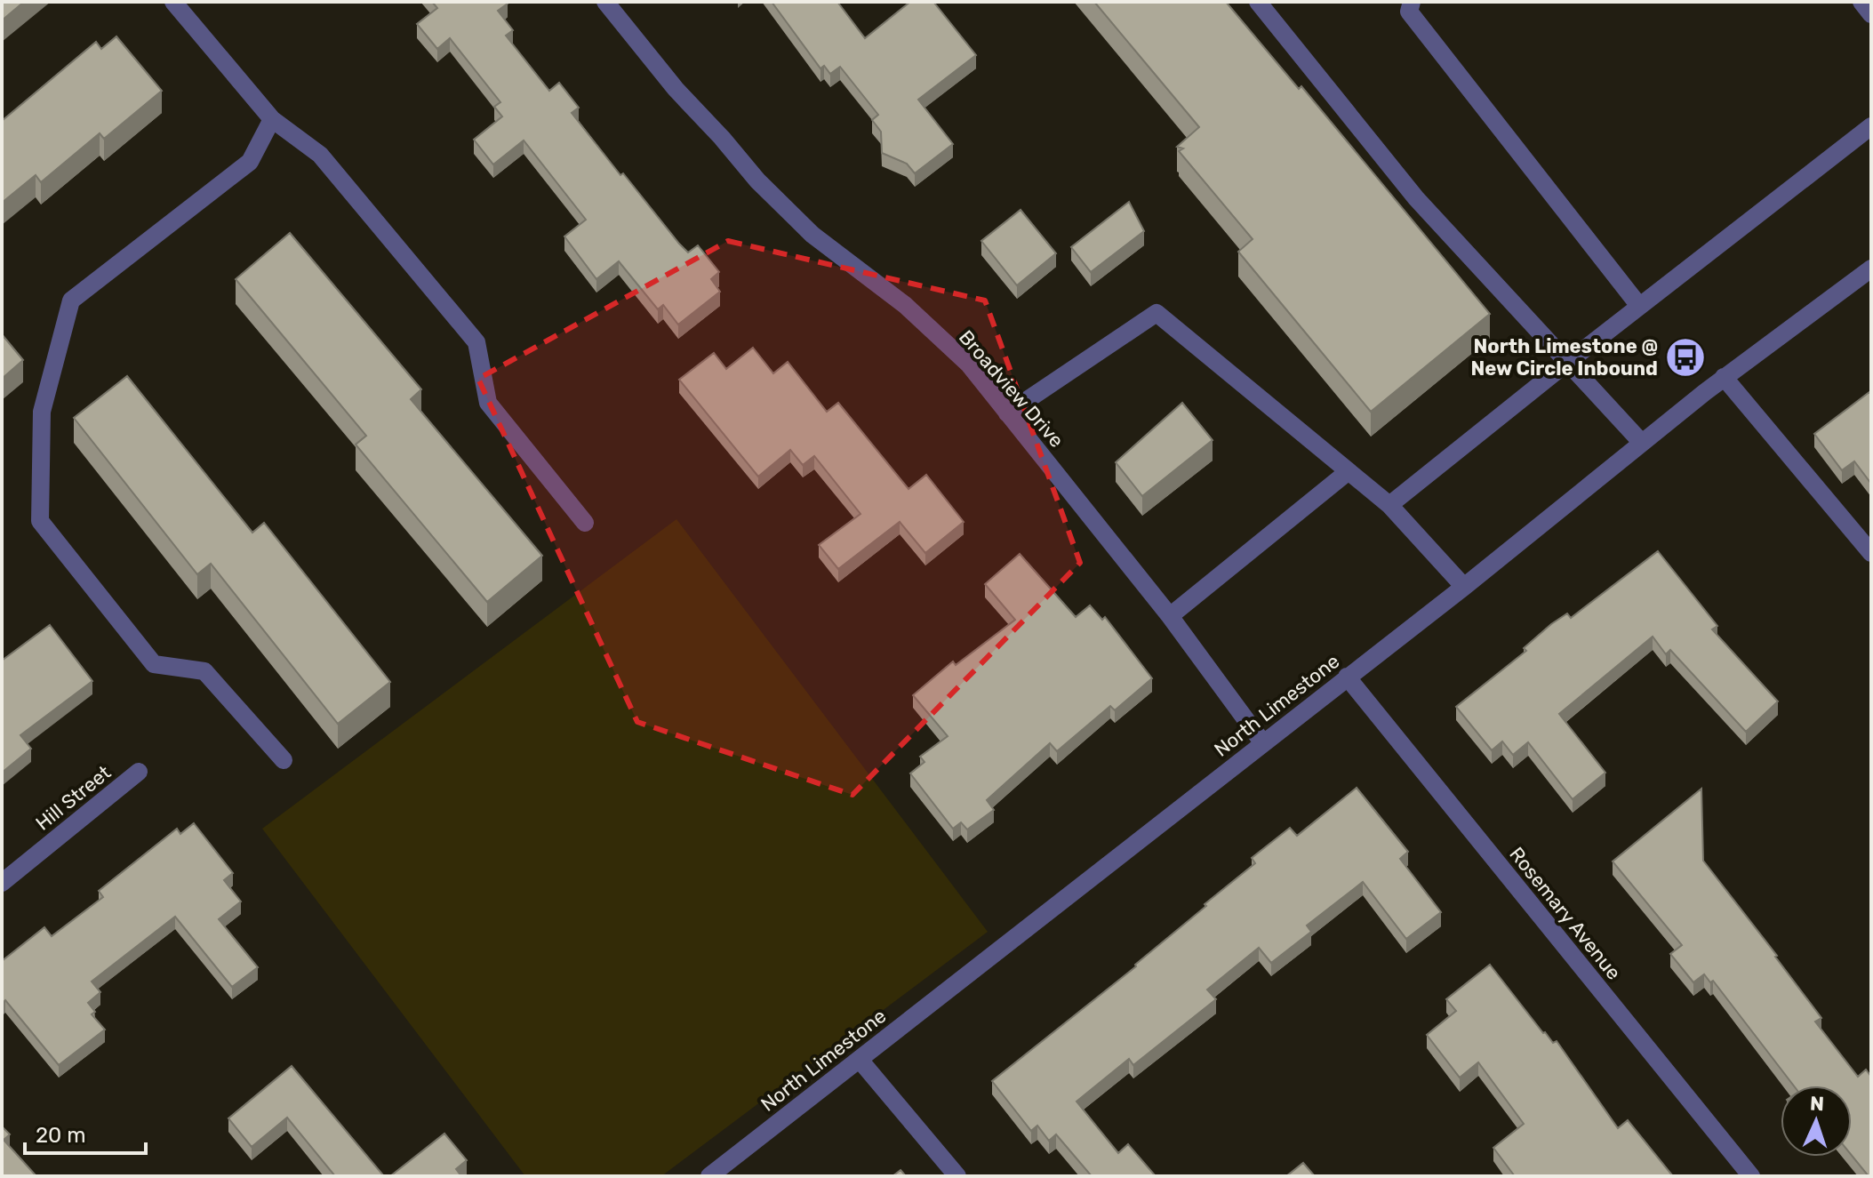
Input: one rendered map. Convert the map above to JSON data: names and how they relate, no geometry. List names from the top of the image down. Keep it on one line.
{"streets":{"street":["Broadview Drive","North Limestone","Hill Street","Rosemary Avenue"]},"crossings":[["Broadview Drive","North Limestone"],["North Limestone","Rosemary Avenue"]],"places":{"bus stop":["North Limestone @ New Circle Inbound"]},"scale_bar":"20 m","north":"top"}
